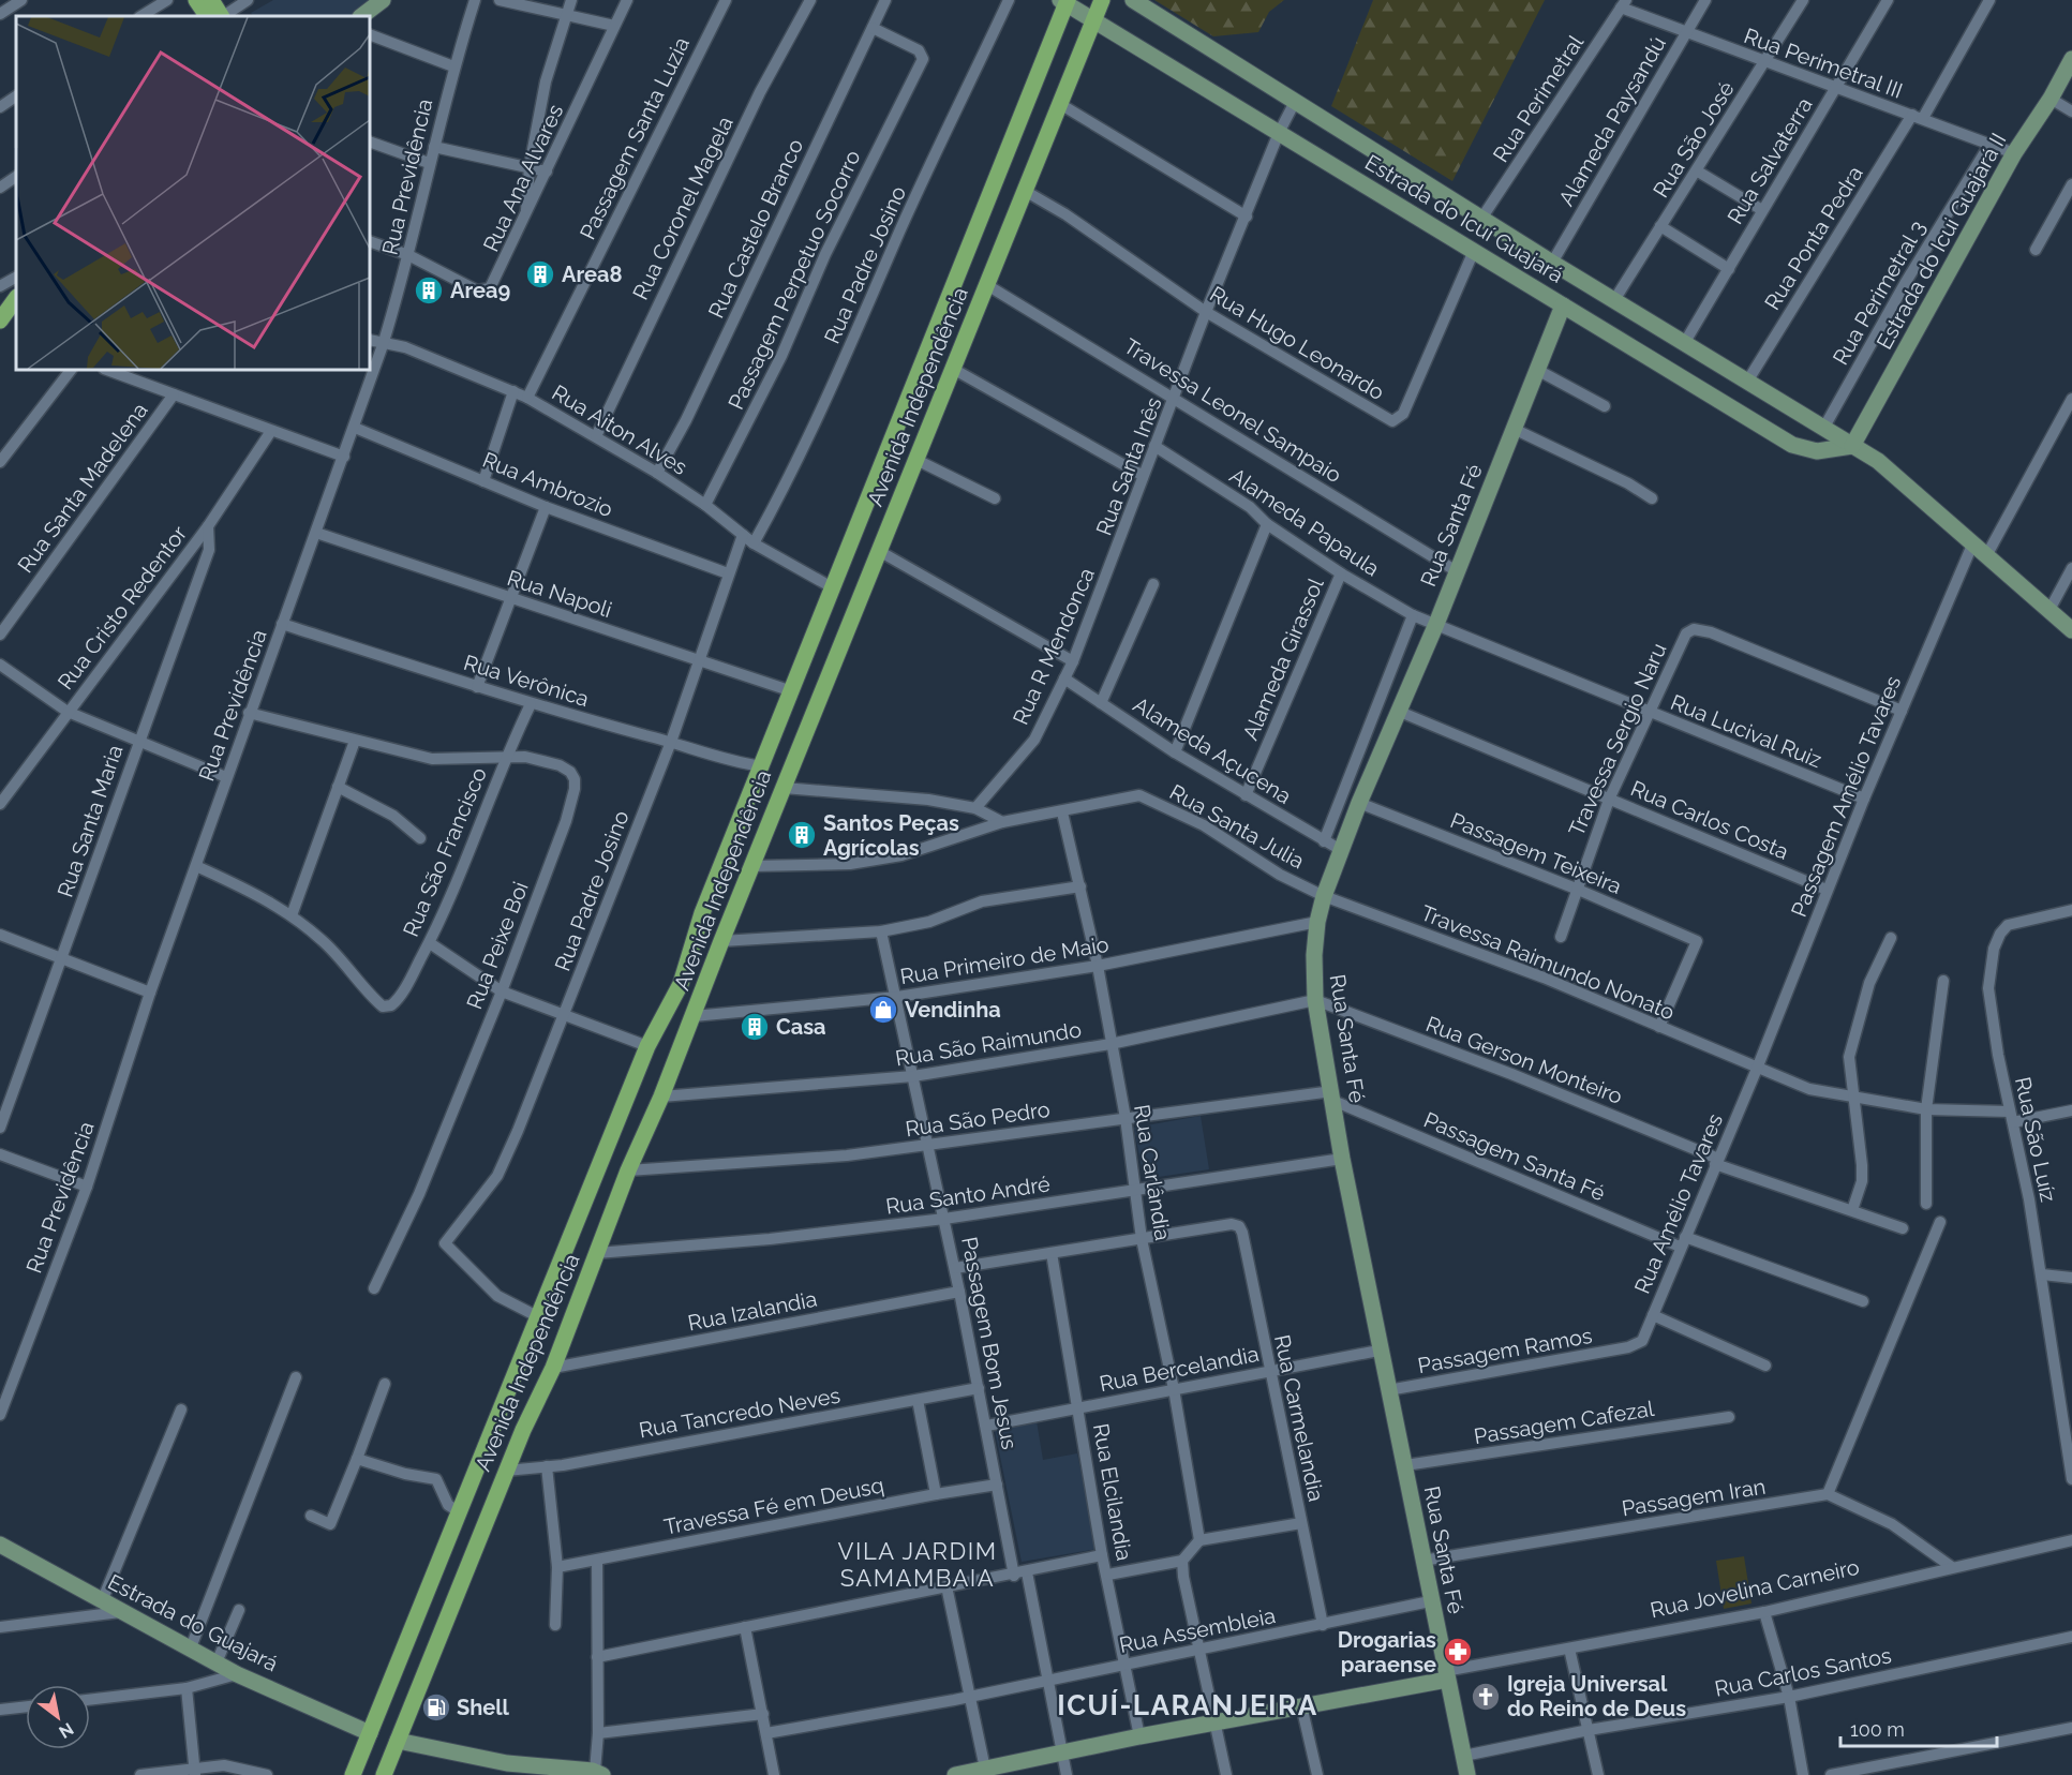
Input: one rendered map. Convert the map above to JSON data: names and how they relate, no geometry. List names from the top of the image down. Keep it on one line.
{"streets":{"main road":["Avenida Independência"],"street":["Rua Perimetral III","Rua Perimetral","Alameda Paysandú","Passagem Santa Luzia","Rua São José","Rua Salvaterra","Rua Previdência","Rua Ana Alvares","Rua Coronel Magela","Estrada do Icuí Guajará","Rua Castelo Branco","Rua Ponta Pedra","Estrada do Icui Guajará II","Rua Padre Josino","Passagem Perpetuo Socorro","Rua Perimetral 3","Rua Hugo Leonardo","Travessa Leonel Sampaio","Rua Aiton Alves","Rua Santa Inês","Rua Ambrozio","Rua Santa Madelena","Alameda Papaula","Rua Santa Fé","Rua Napoli","Rua Cristo Redentor","Rua R Mendonca","Alameda Girassol","Rua Verônica","Rua Lucival Ruiz","Travessa Sergio Naru","Alameda Açucena","Passagem Amélio Tavares","Rua Carlos Costa","Rua Santa Maria","Rua Santa Julia","Rua São Francisco","Passagem Teixeira","Rua Peixe Boi","Rua Primeiro de Maio","Travessa Raimundo Nonato","Rua São Raimundo","Rua Gerson Monteiro","Rua São Pedro","Rua São Luíz","Passagem Santa Fé","Rua Carlândia","Rua Santo André","Rua Amélio Tavares","Rua Izalandia","Passagem Bom Jesus","Passagem Ramos","Rua Bercelandia","Rua Tancredo Neves","Rua Carmelandia","Passagem Cafezal","Rua Elcilandia","Passagem Iran","Travessa Fé em Deusq","Rua Jovelina Carneiro","Estrada do Guajará","Rua Assembleia","Rua Carlos Santos"]},"crossings":[["Rua Perimetral III","Rua Perimetral"],["Rua Perimetral III","Alameda Paysandú"],["Rua Perimetral III","Rua São José"],["Rua Perimetral III","Rua Salvaterra"],["Rua Perimetral III","Rua Ponta Pedra"],["Rua Perimetral III","Estrada do Icui Guajará II"],["Rua Perimetral III","Rua Perimetral 3"],["Rua Perimetral","Estrada do Icuí Guajará"],["Alameda Paysandú","Estrada do Icuí Guajará"],["Passagem Santa Luzia","Rua Aiton Alves"],["Rua São José","Estrada do Icuí Guajará"],["Rua Salvaterra","Estrada do Icuí Guajará"],["Rua Previdência","Rua Ana Alvares"],["Rua Previdência","Rua Aiton Alves"],["Rua Previdência","Rua Ambrozio"],["Rua Previdência","Rua Napoli"],["Rua Previdência","Rua Verônica"],["Rua Previdência","Rua Peixe Boi"],["Rua Coronel Magela","Rua Aiton Alves"],["Estrada do Icuí Guajará","Rua Ponta Pedra"],["Estrada do Icuí Guajará","Estrada do Icui Guajará II"],["Estrada do Icuí Guajará","Rua Perimetral 3"],["Estrada do Icuí Guajará","Rua Hugo Leonardo"],["Estrada do Icuí Guajará","Avenida Independência"],["Estrada do Icuí Guajará","Rua Santa Inês"],["Estrada do Icuí Guajará","Rua Santa Fé"],["Estrada do Icuí Guajará","Passagem Amélio Tavares"],["Rua Castelo Branco","Passagem Perpetuo Socorro"],["Rua Castelo Branco","Rua Aiton Alves"],["Rua Padre Josino","Avenida Independência"],["Rua Padre Josino","Rua Aiton Alves"],["Rua Padre Josino","Rua Ambrozio"],["Rua Padre Josino","Rua Napoli"],["Rua Padre Josino","Rua Verônica"],["Passagem Perpetuo Socorro","Rua Aiton Alves"],["Rua Hugo Leonardo","Avenida Independência"],["Rua Hugo Leonardo","Rua Santa Inês"],["Avenida Independência","Travessa Leonel Sampaio"],["Avenida Independência","Rua Aiton Alves"],["Avenida Independência","Rua Napoli"],["Avenida Independência","Rua Verônica"],["Avenida Independência","Rua Santa Julia"],["Avenida Independência","Rua Primeiro de Maio"],["Avenida Independência","Rua São Raimundo"],["Avenida Independência","Rua São Pedro"],["Avenida Independência","Rua Santo André"],["Avenida Independência","Rua Izalandia"],["Avenida Independência","Rua Tancredo Neves"],["Avenida Independência","Estrada do Guajará"],["Travessa Leonel Sampaio","Rua Santa Inês"],["Travessa Leonel Sampaio","Rua Santa Fé"],["Rua Santa Inês","Alameda Papaula"],["Rua Santa Inês","Rua R Mendonca"],["Alameda Papaula","Rua Santa Fé"],["Alameda Papaula","Alameda Girassol"],["Alameda Papaula","Rua Lucival Ruiz"],["Rua Santa Fé","Rua Lucival Ruiz"],["Rua Santa Fé","Alameda Açucena"],["Rua Santa Fé","Rua Carlos Costa"],["Rua Santa Fé","Rua Santa Julia"],["Rua Santa Fé","Passagem Teixeira"],["Rua Santa Fé","Rua Primeiro de Maio"],["Rua Santa Fé","Travessa Raimundo Nonato"],["Rua Santa Fé","Rua São Raimundo"],["Rua Santa Fé","Rua Gerson Monteiro"],["Rua Santa Fé","Rua São Pedro"],["Rua Santa Fé","Passagem Santa Fé"],["Rua Santa Fé","Rua Santo André"],["Rua Santa Fé","Passagem Ramos"],["Rua Santa Fé","Rua Bercelandia"],["Rua Santa Fé","Passagem Cafezal"],["Rua Santa Fé","Passagem Iran"],["Rua Santa Fé","Rua Jovelina Carneiro"],["Rua Santa Fé","Rua Assembleia"],["Rua Santa Fé","Rua Carlos Santos"],["Rua Cristo Redentor","Rua Santa Maria"],["Rua R Mendonca","Alameda Açucena"],["Alameda Girassol","Alameda Açucena"],["Rua Verônica","Rua São Francisco"],["Rua Lucival Ruiz","Travessa Sergio Naru"],["Rua Lucival Ruiz","Passagem Amélio Tavares"],["Travessa Sergio Naru","Passagem Amélio Tavares"],["Travessa Sergio Naru","Rua Carlos Costa"],["Travessa Sergio Naru","Passagem Teixeira"],["Passagem Amélio Tavares","Rua Carlos Costa"],["Passagem Amélio Tavares","Travessa Raimundo Nonato"],["Passagem Amélio Tavares","Rua Amélio Tavares"],["Rua Santa Julia","Travessa Raimundo Nonato"],["Rua Santa Julia","Rua Carlândia"],["Rua São Francisco","Rua Peixe Boi"],["Passagem Teixeira","Travessa Raimundo Nonato"],["Rua Primeiro de Maio","Rua Carlândia"],["Rua Primeiro de Maio","Passagem Bom Jesus"],["Travessa Raimundo Nonato","Rua São Luíz"],["Travessa Raimundo Nonato","Rua Amélio Tavares"],["Rua São Raimundo","Rua Gerson Monteiro"],["Rua São Raimundo","Rua Carlândia"],["Rua São Raimundo","Passagem Bom Jesus"],["Rua Gerson Monteiro","Rua Amélio Tavares"],["Rua São Pedro","Passagem Santa Fé"],["Rua São Pedro","Rua Carlândia"],["Rua São Pedro","Passagem Bom Jesus"],["Passagem Santa Fé","Rua Amélio Tavares"],["Rua Carlândia","Rua Santo André"],["Rua Carlândia","Rua Bercelandia"],["Rua Carlândia","Rua Carmelandia"],["Rua Santo André","Passagem Bom Jesus"],["Rua Amélio Tavares","Passagem Ramos"],["Rua Izalandia","Passagem Bom Jesus"],["Passagem Bom Jesus","Rua Bercelandia"],["Passagem Bom Jesus","Rua Tancredo Neves"],["Passagem Bom Jesus","Travessa Fé em Deusq"],["Rua Bercelandia","Rua Carmelandia"],["Rua Bercelandia","Rua Elcilandia"],["Rua Carmelandia","Rua Assembleia"],["Rua Elcilandia","Rua Jovelina Carneiro"],["Rua Elcilandia","Rua Assembleia"]],"districts":["VILA JARDIM SAMAMBAIA","ICUÍ-LARANJEIRA"],"places":{"building":["Area8","Area9","Santos Peças Agrícolas","Casa"],"shop":["Vendinha"],"pharmacy":["Drogarias paraense"],"church":["Igreja Universal do Reino de Deus"],"fuel station":["Shell"]},"scale_bar":"100 m","north":"bottom right"}
